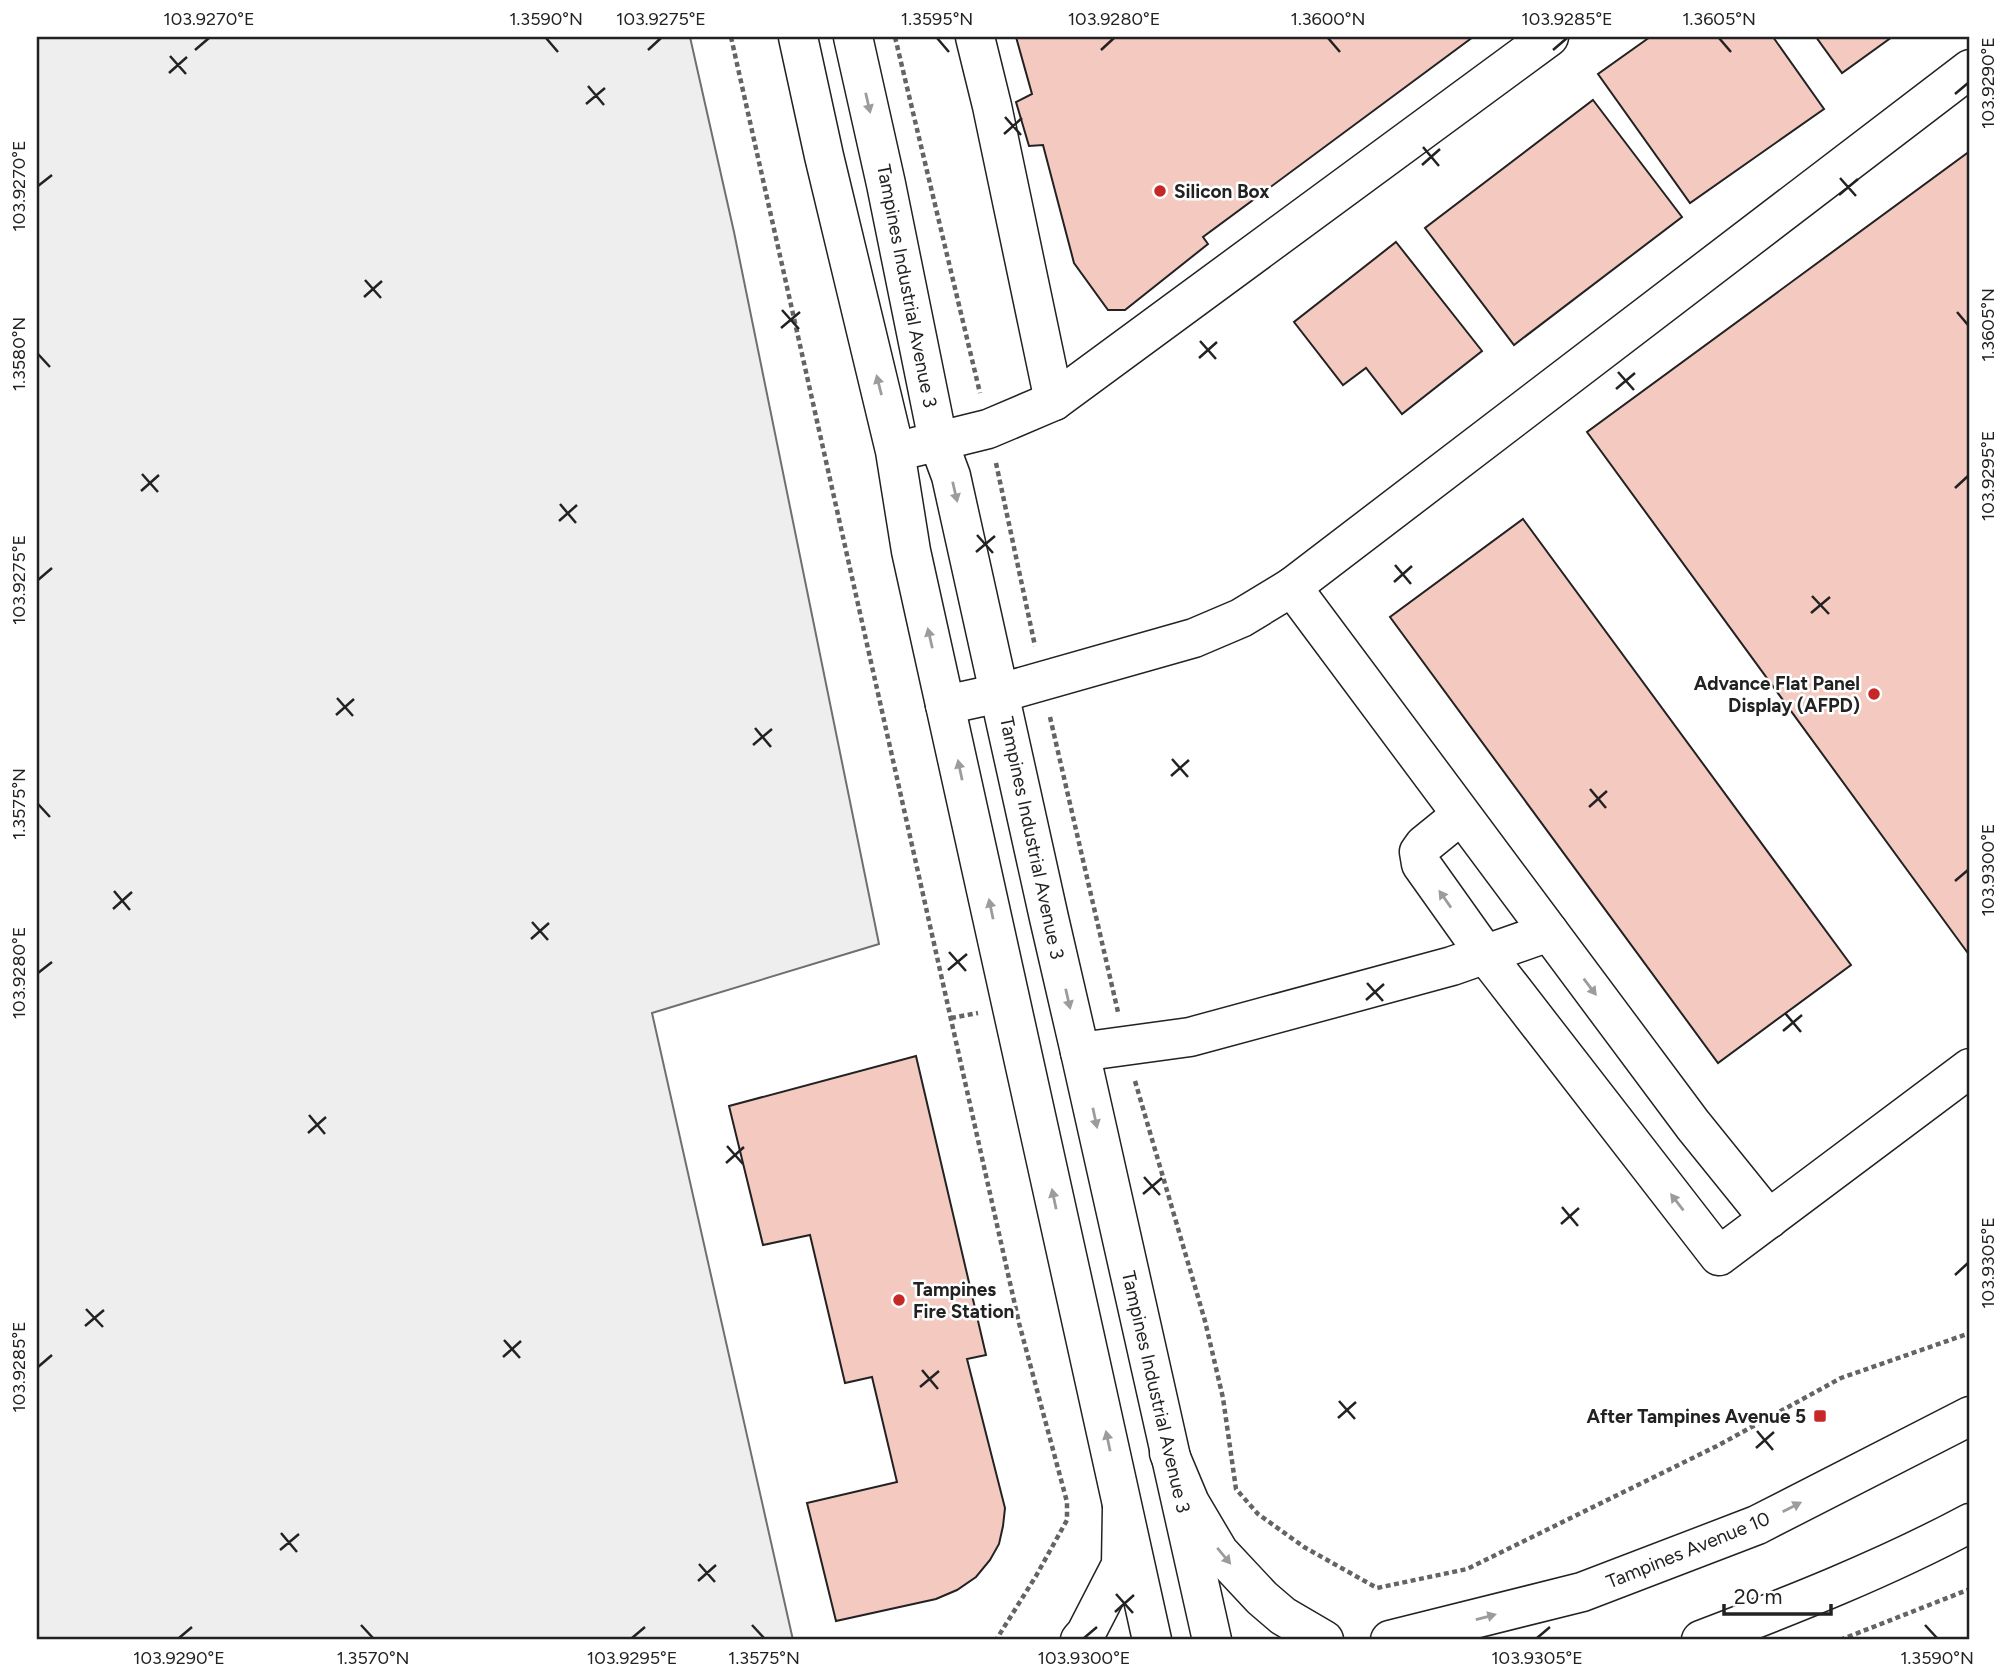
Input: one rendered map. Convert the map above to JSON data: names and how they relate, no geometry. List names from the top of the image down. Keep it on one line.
{"streets":{"street":["Tampines Industrial Avenue 3","Tampines Avenue 10"]},"places":{"other":["Silicon Box","Advance Flat Panel Display (AFPD)","Tampines Fire Station"],"transit":["After Tampines Avenue 5"]},"scale_bar":"20 m","coordinates":["103.9270°E","1.3590°N","103.9275°E","1.3595°N","103.9280°E","1.3600°N","103.9285°E","1.3605°N","103.9290°E","1.3580°N","103.9295°E","1.3575°N","103.9300°E","103.9305°E","1.3570°N"]}
